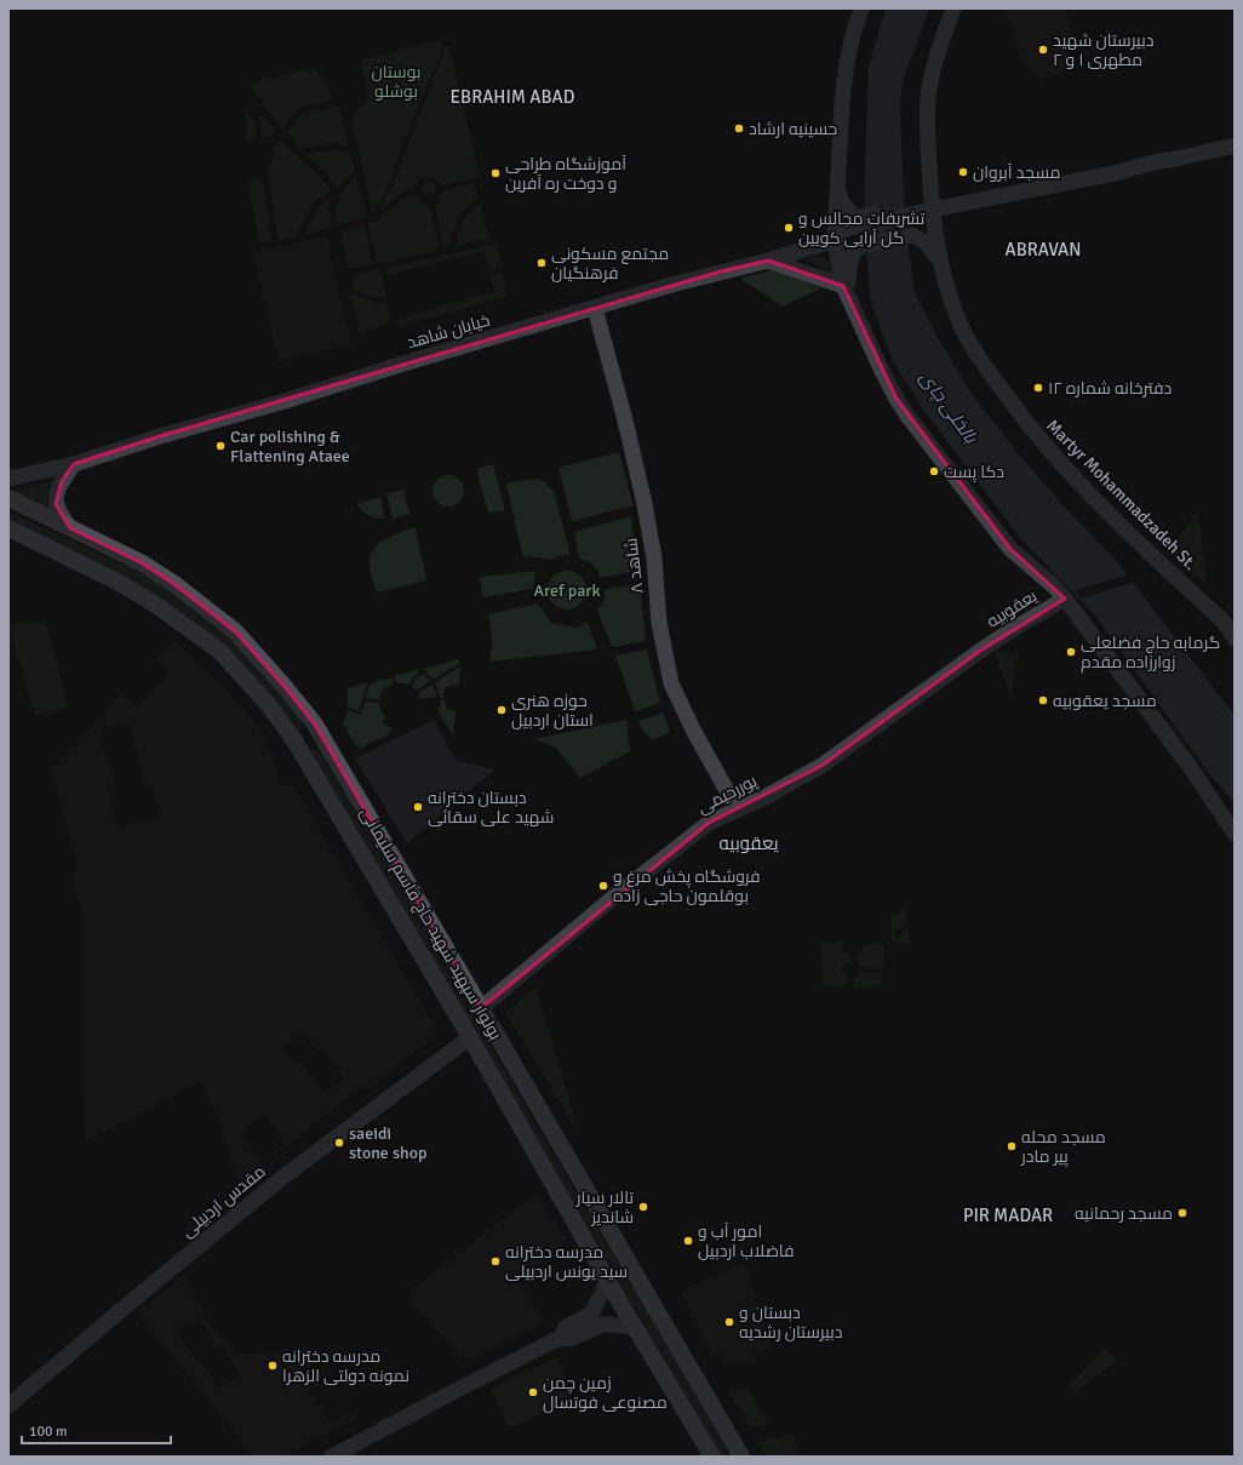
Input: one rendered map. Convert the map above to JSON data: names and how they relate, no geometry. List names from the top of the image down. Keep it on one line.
{"streets":{"main road":["خیابان شاهد","Martyr Mohammadzadeh St.","شاهد ۸","یعقوبیه","پوررحیمی","بولوار سپهبد شهید حاج قاسم سلیمانی","مقدس اردبیلی"]},"crossings":[["خیابان شاهد","شاهد ۸"],["شاهد ۸","پوررحیمی"],["یعقوبیه","پوررحیمی"],["پوررحیمی","بولوار سپهبد شهید حاج قاسم سلیمانی"],["بولوار سپهبد شهید حاج قاسم سلیمانی","مقدس اردبیلی"]],"districts":["EBRAHIM ABAD","ABRAVAN","یعقوبیه","PIR MADAR"],"water":["بالخلی چای"],"parks":["بوستان بوشلو","Aref park"],"places":["دبیرستان شهید مطهری ۱ و ۲","حسینیه ارشاد","مسجد آبروان","آموزشگاه طراحی و دوخت ره آفرین","تشریفات مجالس و گل آرایی کویین","مجتمع مسکونی فرهنگیان","دفترخانه شماره ۱۲","Car polishing & Flattening Ataee","دکا پست","گرمابه حاج فضلعلی زوارزاده مقدم","مسجد یعقوبیه","حوزه هنری استان اردبیل","دبستان دخترانه شهید علی سقائی","فروشگاه پخش مرغ و بوقلمون حاجی زاده","saeidi stone shop","مسجد محله پیر مادر","تالار سیار شاندیز","مسجد رحمانیه","امور آب و فاضلاب اردبیل","مدرسه دخترانه سید یونس اردبیلی","دبستان و دبیرستان رشدیه","مدرسه دخترانه نمونه دولتی الزهرا","زمین چمن مصنوعی فوتسال"],"scale_bar":"100 m"}
